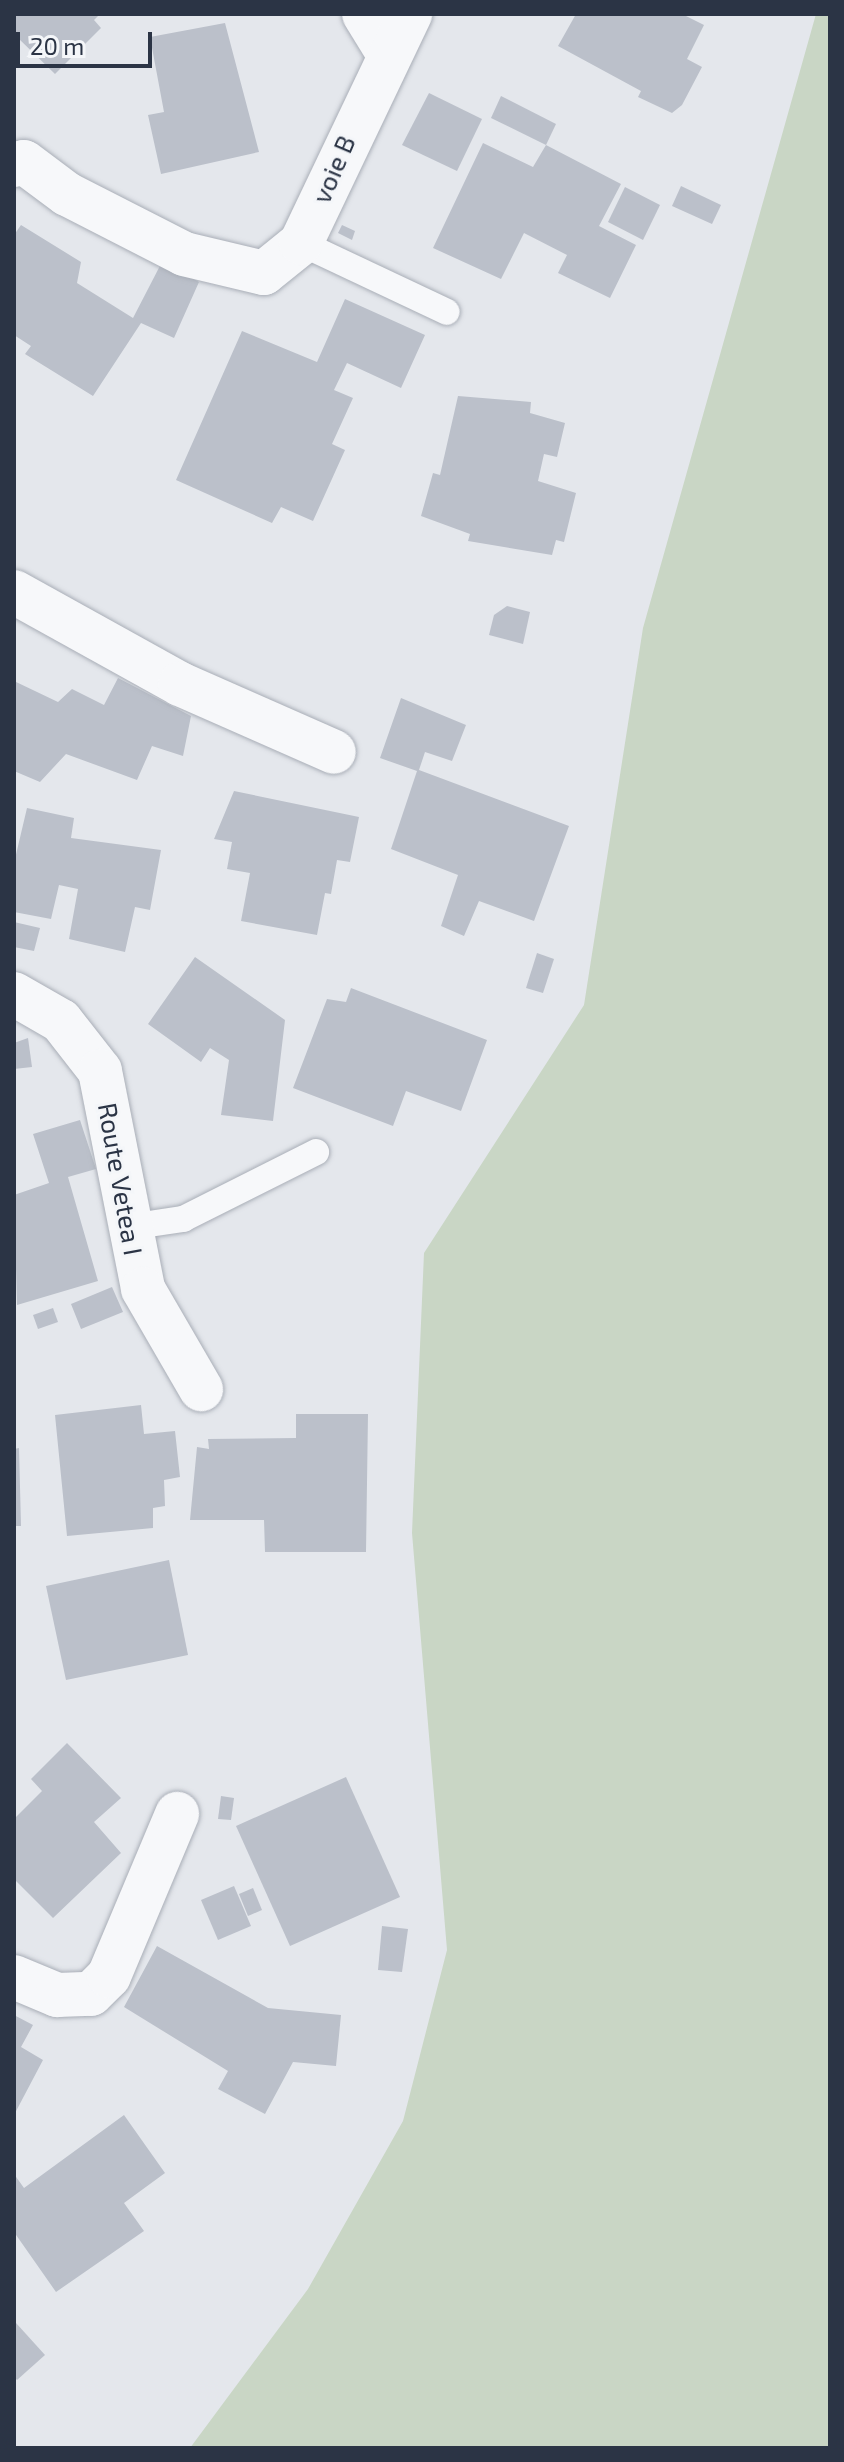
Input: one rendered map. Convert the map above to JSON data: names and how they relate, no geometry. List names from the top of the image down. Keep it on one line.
{"streets":{"street":["voie B","Route Vetea I"]},"scale_bar":"20 m"}
